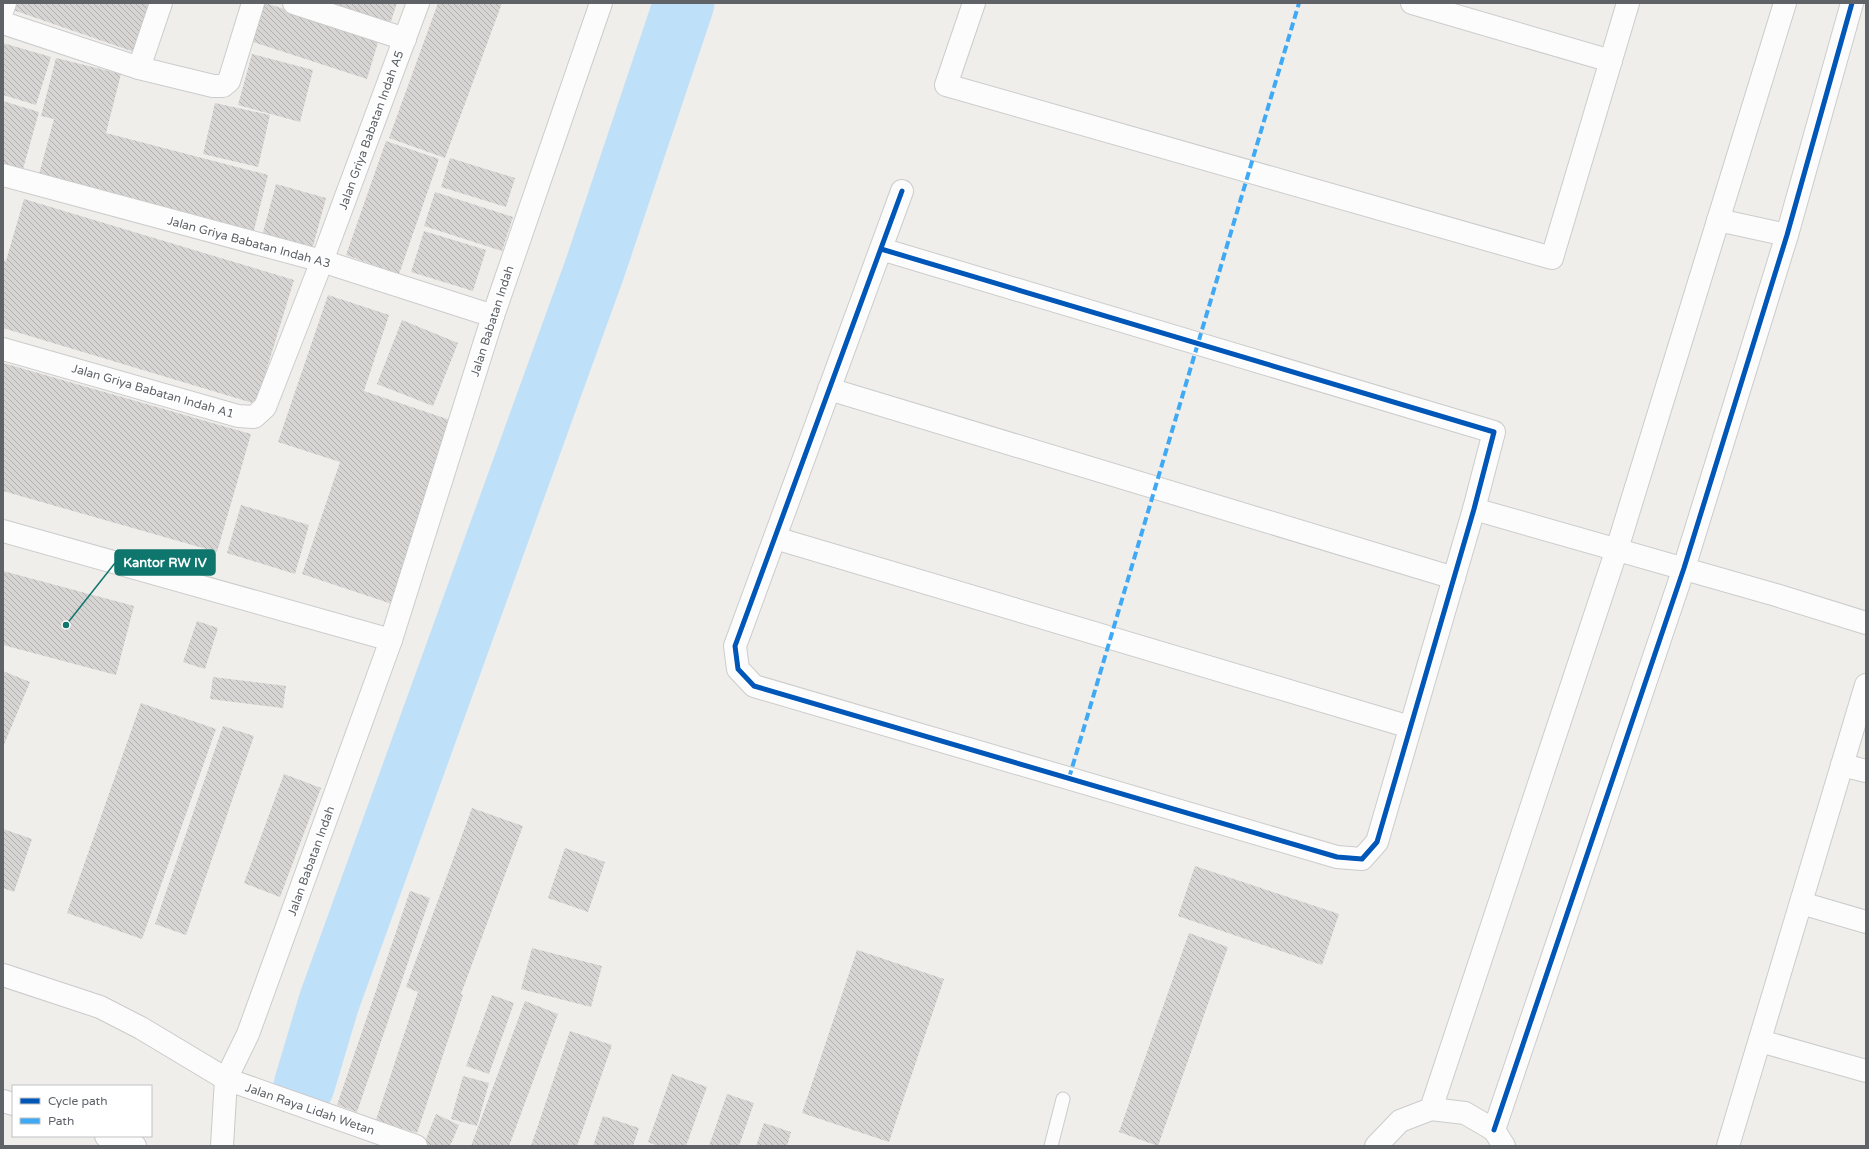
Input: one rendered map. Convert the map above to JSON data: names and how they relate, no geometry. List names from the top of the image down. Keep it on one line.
{"streets":{"street":["Jalan Griya Babatan Indah A5","Jalan Griya Babatan Indah A3","Jalan Babatan Indah","Jalan Griya Babatan Indah A1","Jalan Raya Lidah Wetan"]},"crossings":[["Jalan Griya Babatan Indah A5","Jalan Griya Babatan Indah A3"],["Jalan Griya Babatan Indah A5","Jalan Griya Babatan Indah A1"],["Jalan Griya Babatan Indah A3","Jalan Babatan Indah"],["Jalan Griya Babatan Indah A3","Jalan Griya Babatan Indah A1"],["Jalan Babatan Indah","Jalan Raya Lidah Wetan"]],"places":["Kantor RW IV"],"legend":["Cycle path","Path"]}
